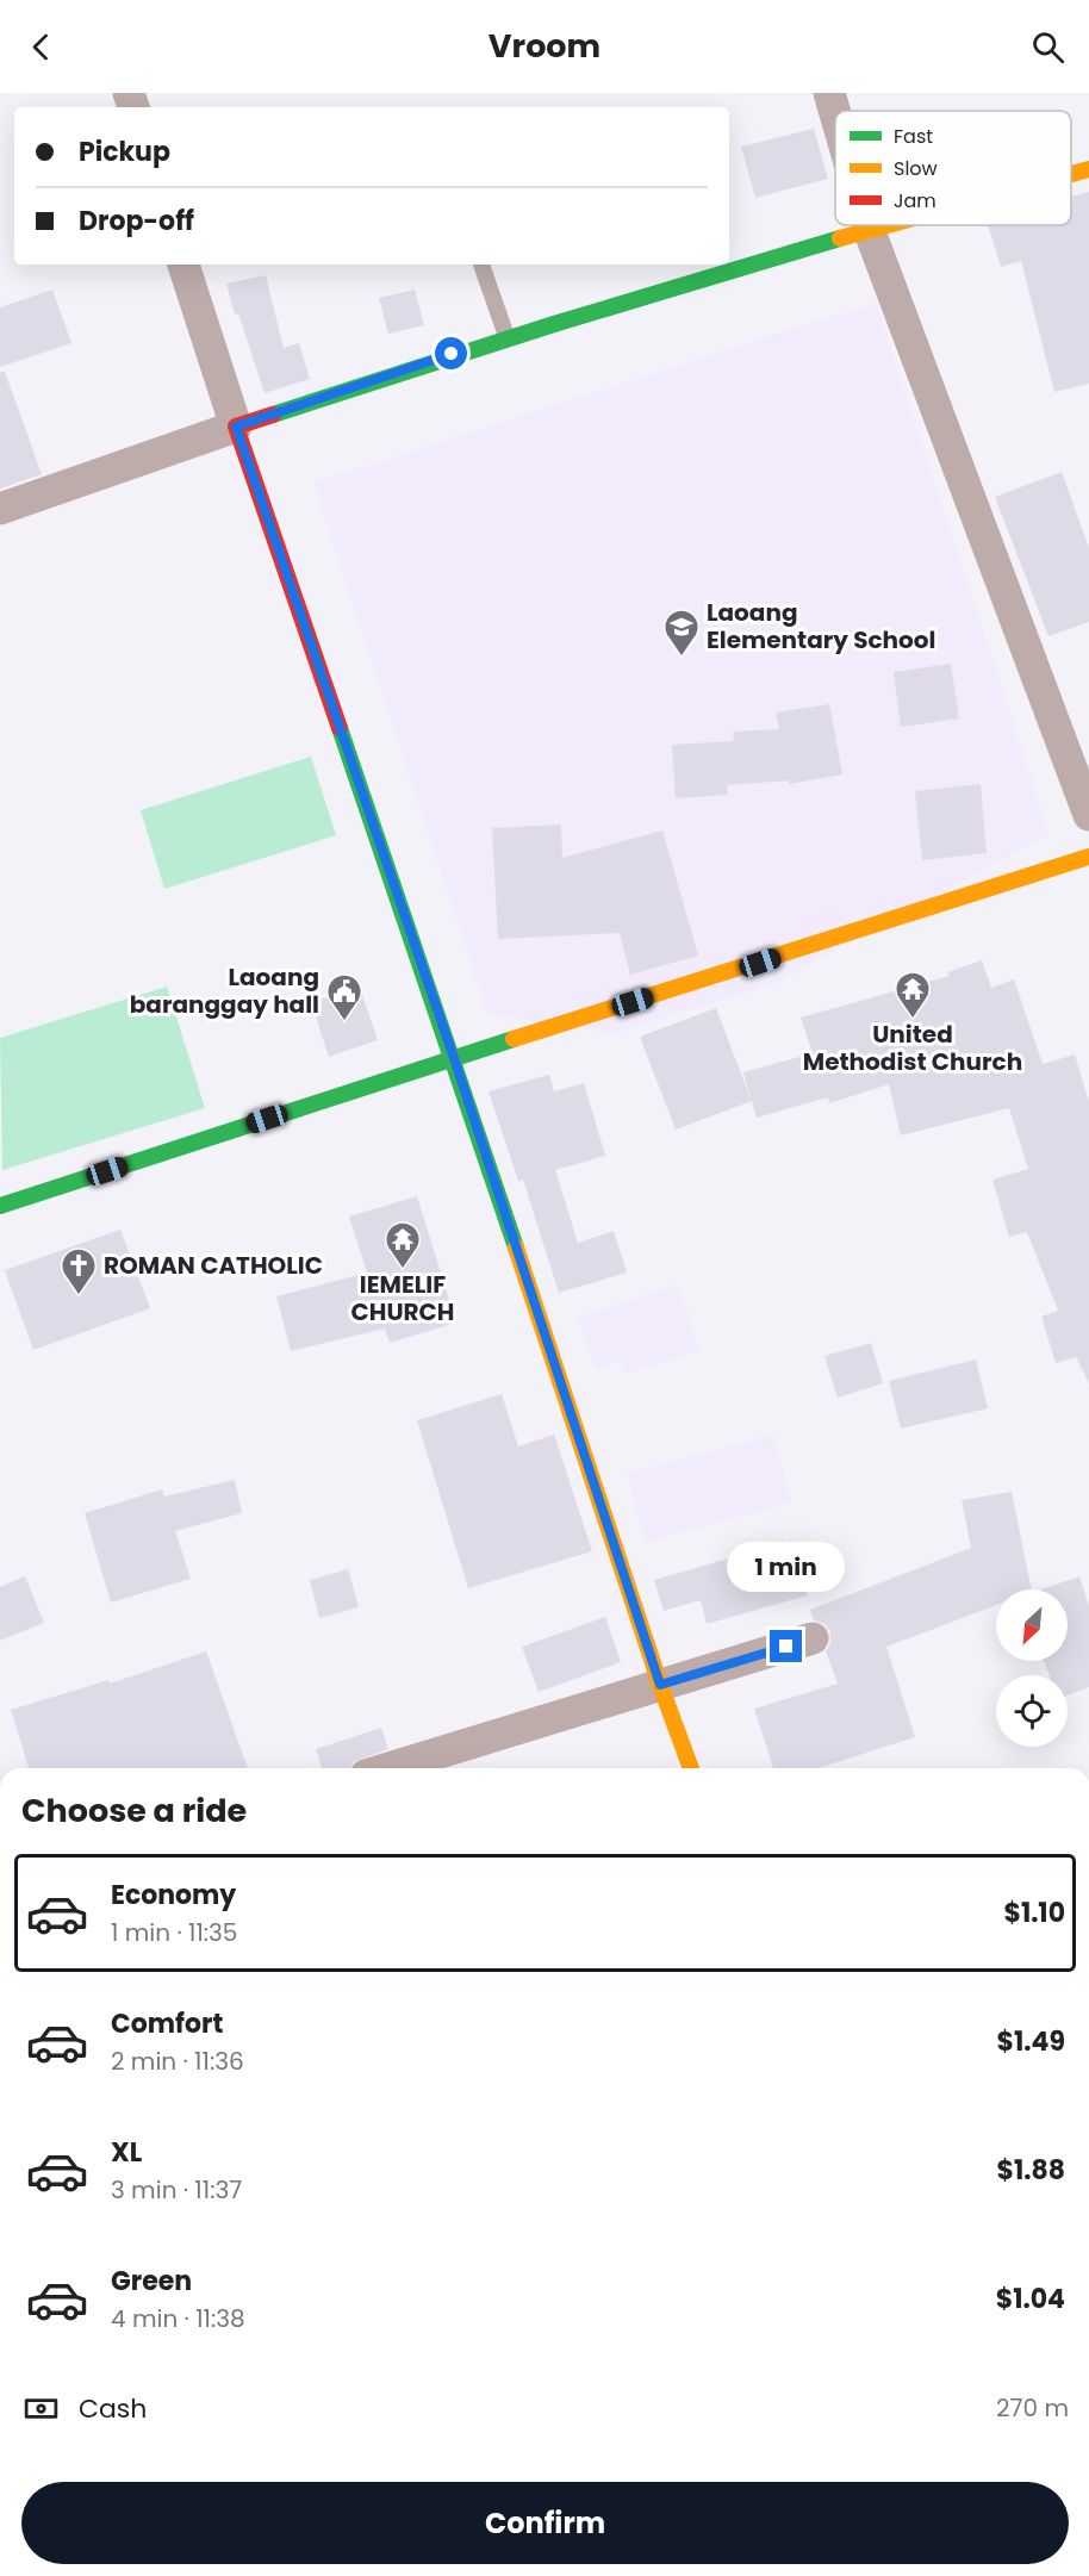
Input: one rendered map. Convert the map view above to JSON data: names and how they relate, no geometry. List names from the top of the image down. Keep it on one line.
{"places":{"school or university":["Laoang Elementary School"],"temple":["United Methodist Church","IEMELIF CHURCH"],"public building":["Laoang baranggay hall"],"church":["ROMAN CATHOLIC"]},"legend":["Fast","Slow","Jam"],"north":"bottom left","page":{"header":"Vroom","banner":["Pickup","Drop-off"],"bubble":"1 min","heading":"Choose a ride","list":[{"name":"Economy","note":"1 min · 11:35","value":"$1.10"},{"name":"Comfort","note":"2 min · 11:36","value":"$1.49"},{"name":"XL","note":"3 min · 11:37","value":"$1.88"},{"name":"Green","note":"4 min · 11:38","value":"$1.04"}],"pay":["Cash","270 m"],"buttons":"Confirm"}}
